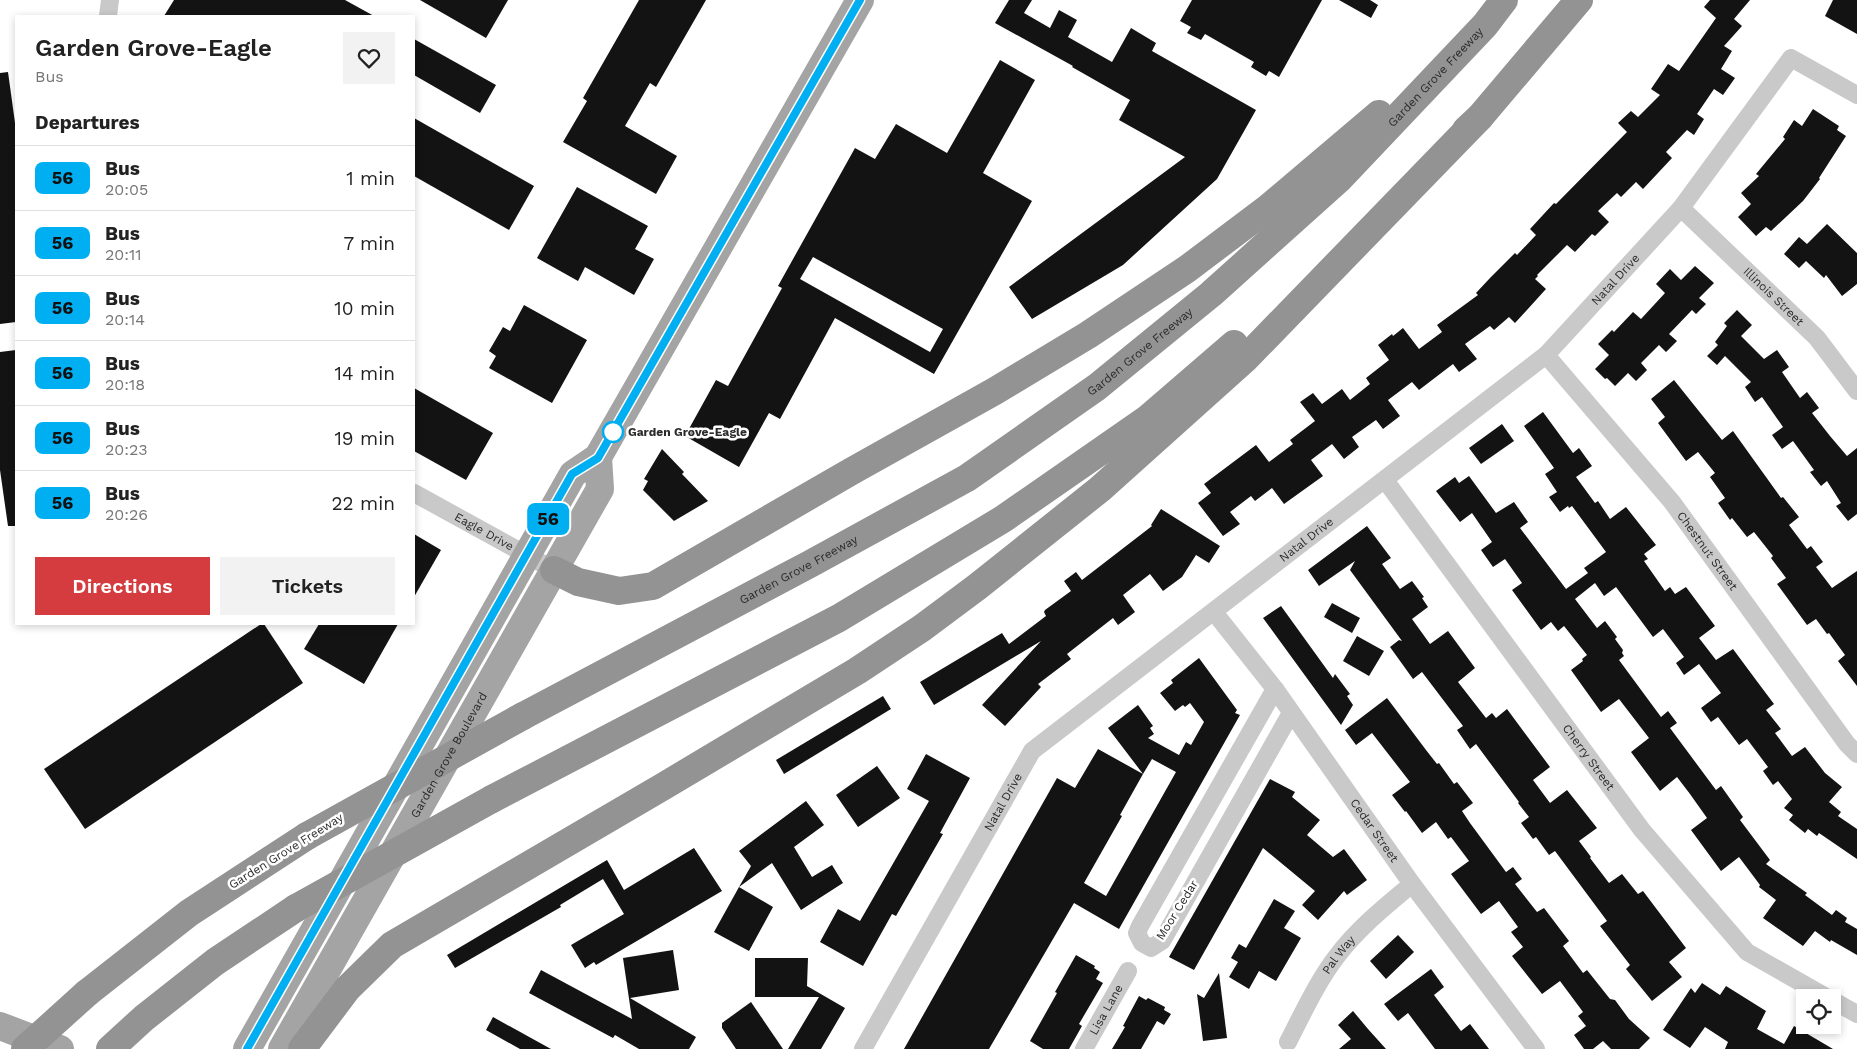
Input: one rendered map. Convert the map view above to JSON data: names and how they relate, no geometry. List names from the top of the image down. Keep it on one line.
{"streets":{"highway":["Garden Grove Freeway"],"main road":["Garden Grove Boulevard"],"street":["Natal Drive","Illinois Street","Eagle Drive","Chestnut Street","Cherry Street","Cedar Street","Moor Cedar","Pal Way","Lisa Lane"]},"crossings":[["Natal Drive","Illinois Street"],["Natal Drive","Chestnut Street"],["Natal Drive","Cherry Street"],["Natal Drive","Cedar Street"],["Eagle Drive","Garden Grove Boulevard"],["Cedar Street","Moor Cedar"],["Cedar Street","Pal Way"]],"places":["Garden Grove-Eagle"],"lines":["bus line 56"],"page":{"on_map":"56","heading":[["Garden Grove-Eagle","Bus"],"Departures"],"list":[{"mark":"56","name":"Bus","note":"20:05","value":"1 min"},{"mark":"56","name":"Bus","note":"20:11","value":"7 min"},{"mark":"56","name":"Bus","note":"20:14","value":"10 min"},{"mark":"56","name":"Bus","note":"20:18","value":"14 min"},{"mark":"56","name":"Bus","note":"20:23","value":"19 min"},{"mark":"56","name":"Bus","note":"20:26","value":"22 min"}],"buttons":["Directions","Tickets"]}}
